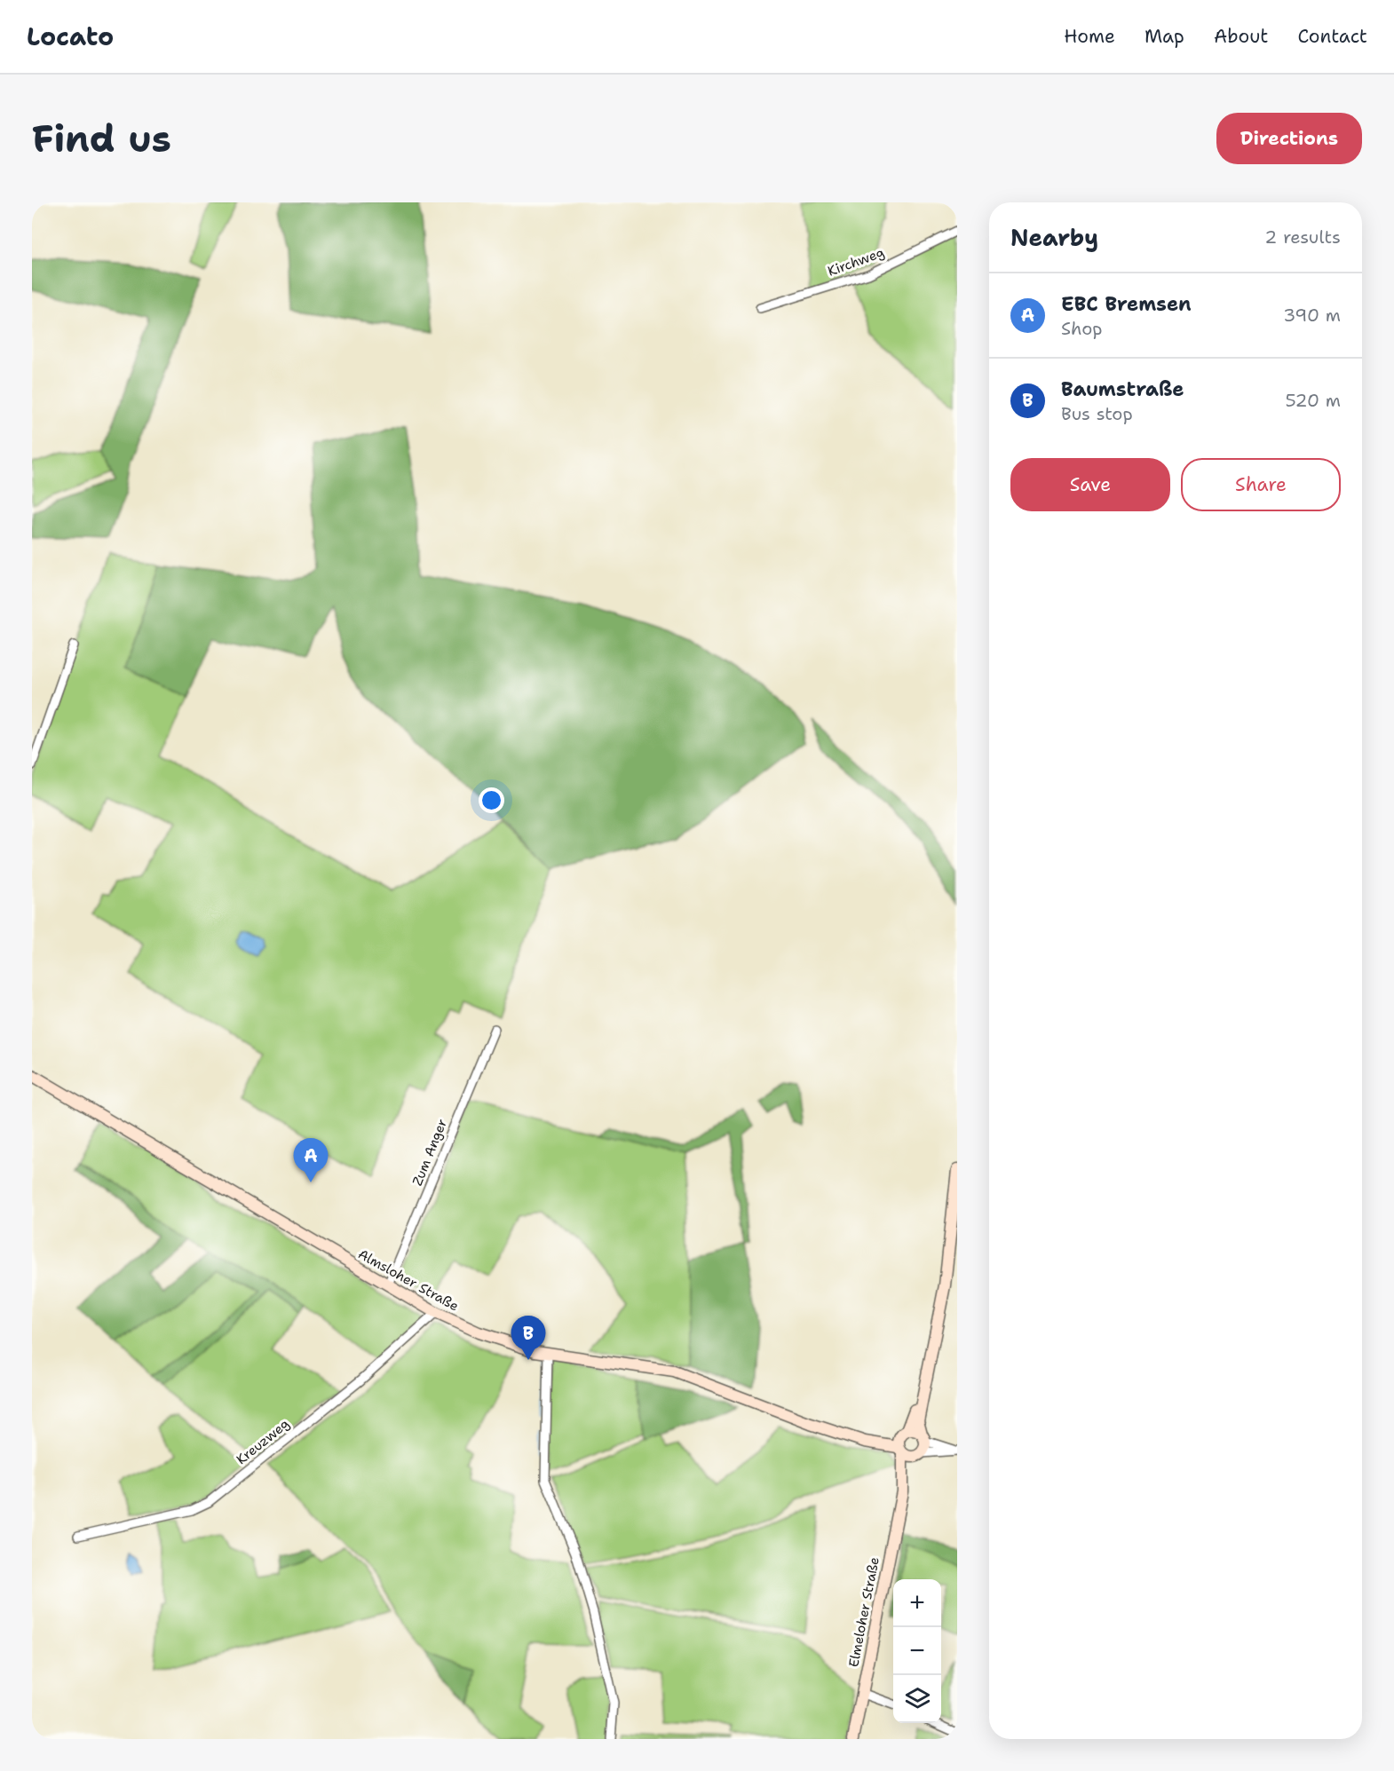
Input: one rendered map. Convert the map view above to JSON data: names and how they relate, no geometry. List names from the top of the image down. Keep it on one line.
{"streets":{"street":["Kirchweg","Zum Anger","Almsloher Straße","Kreuzweg","Elmeloher Straße"]},"crossings":[["Zum Anger","Almsloher Straße"],["Almsloher Straße","Kreuzweg"],["Almsloher Straße","Elmeloher Straße"]],"page":{"header":"Locato","nav":["Home","Map","About","Contact"],"buttons":["Directions",["Save","Share"]],"title":"Find us","heading":["Nearby","2 results"],"list":[{"mark":"A","name":"EBC Bremsen","note":"Shop","value":"390 m"},{"mark":"B","name":"Baumstraße","note":"Bus stop","value":"520 m"}],"pins":["A","B"],"map_buttons":["+","−"]}}
